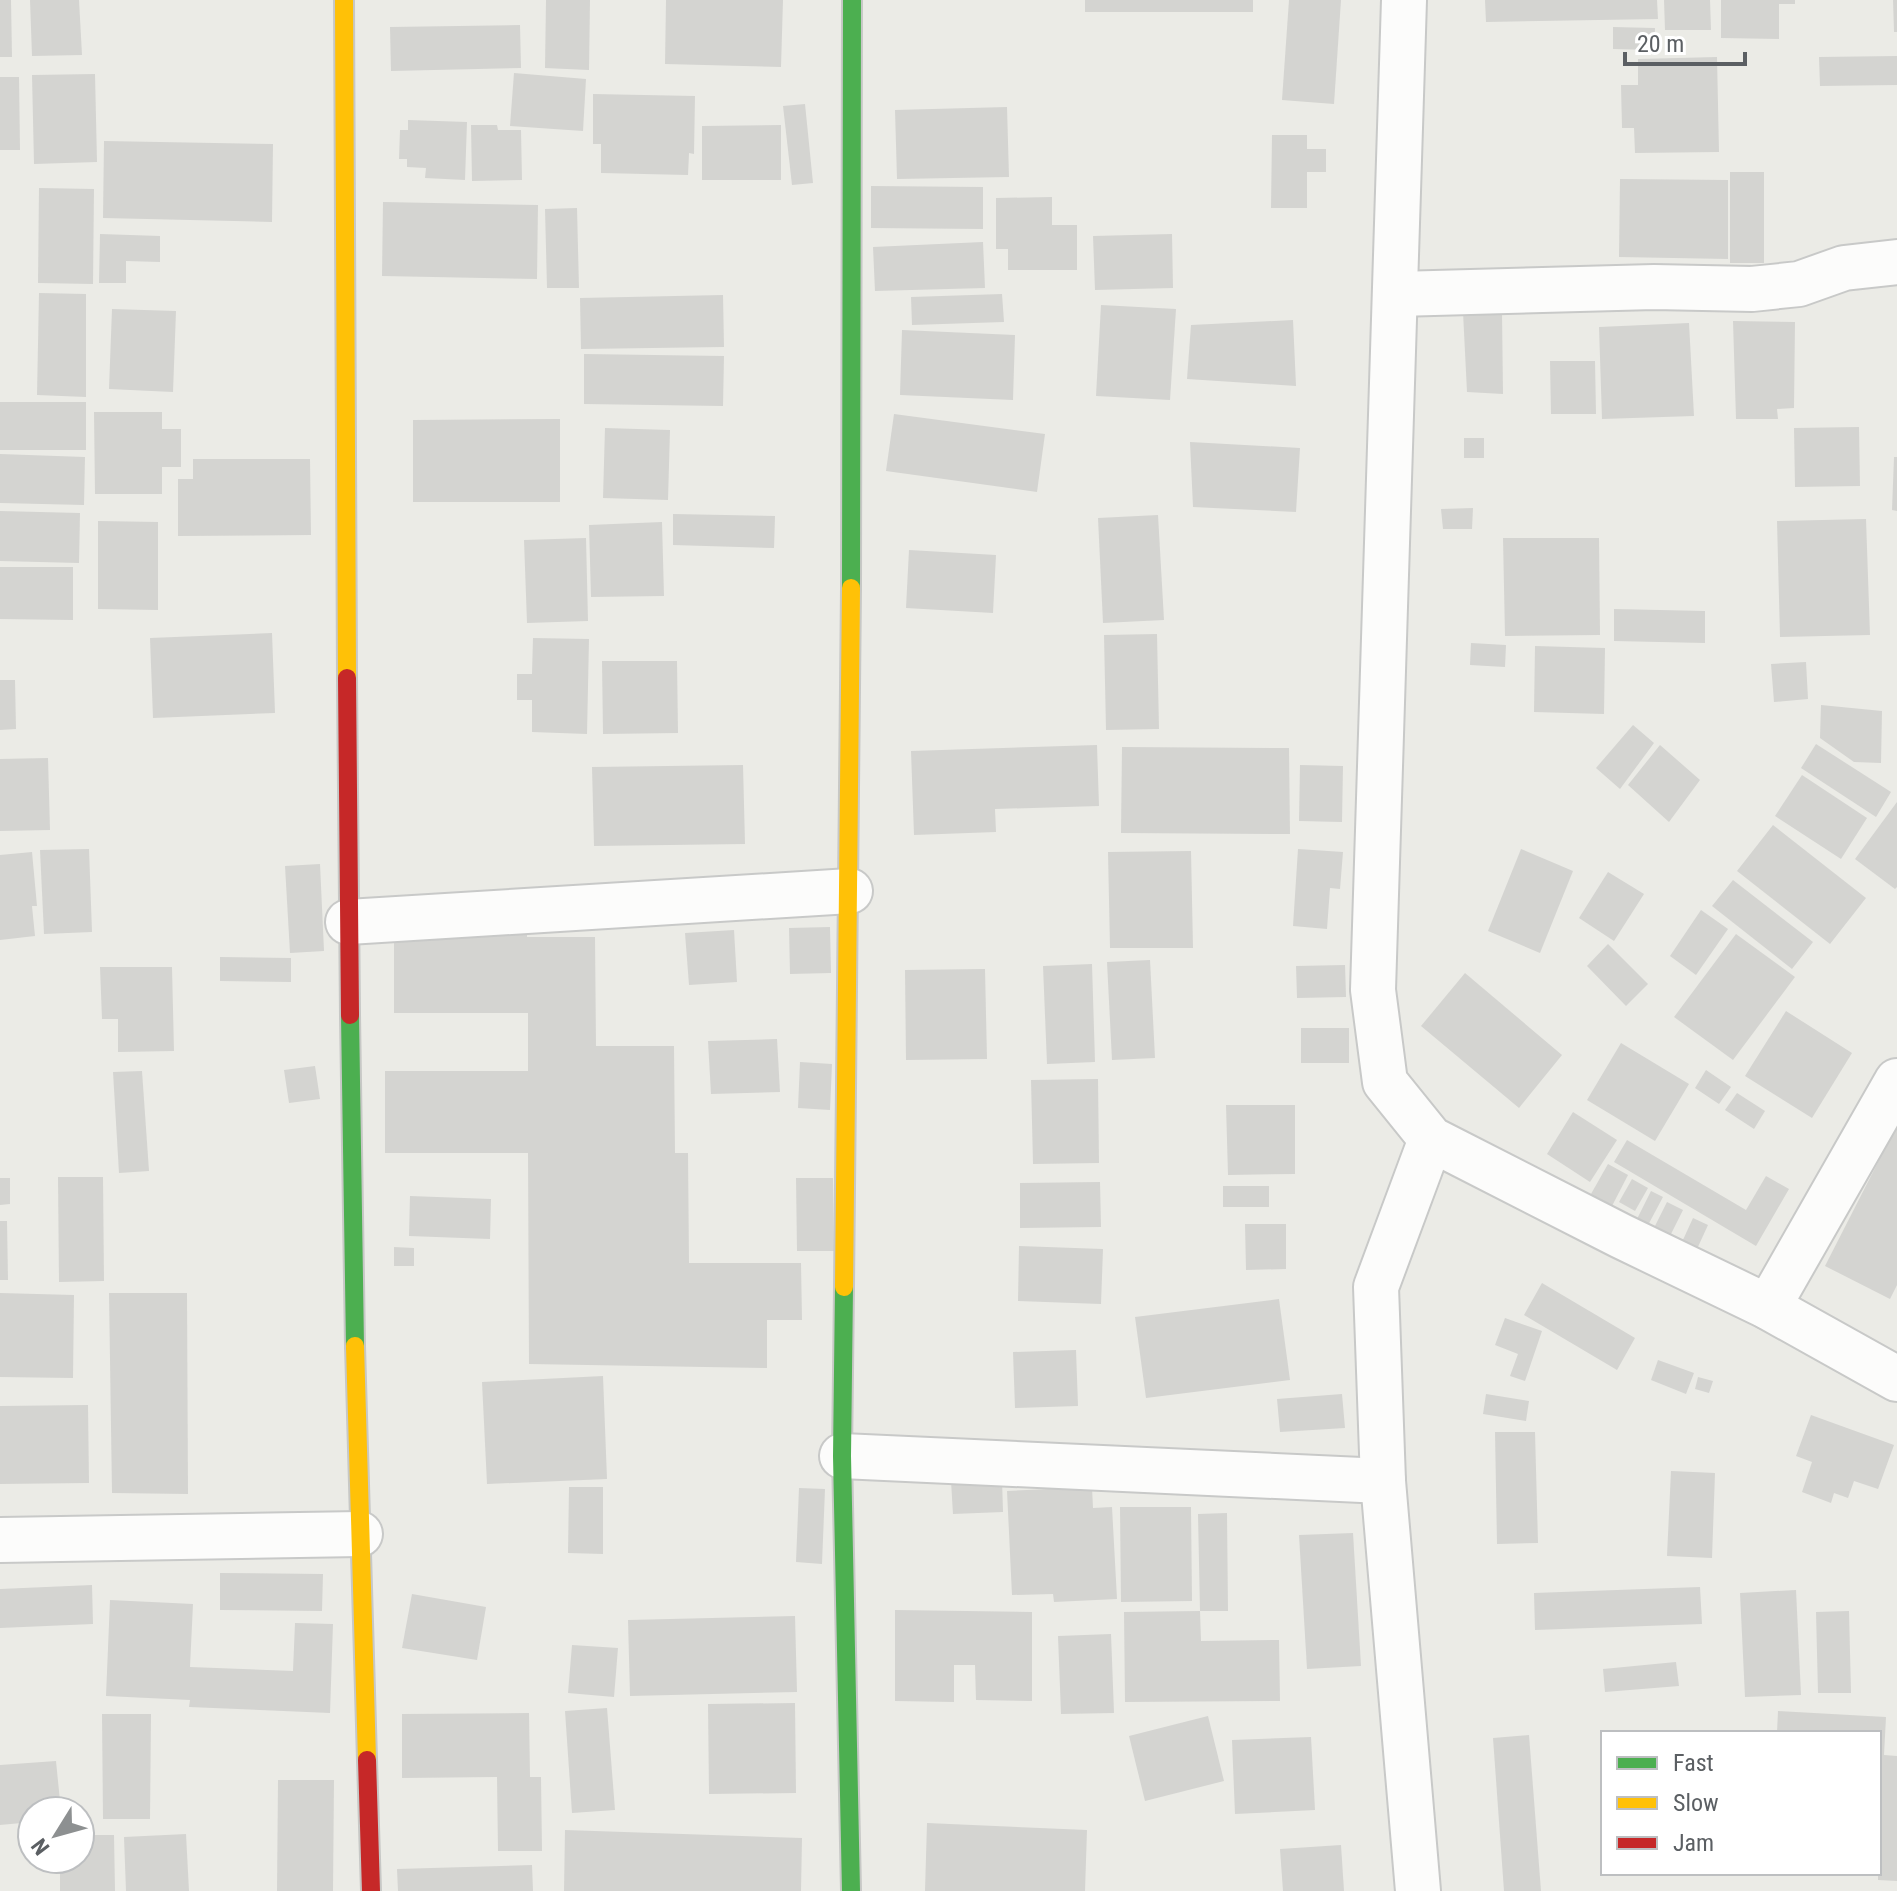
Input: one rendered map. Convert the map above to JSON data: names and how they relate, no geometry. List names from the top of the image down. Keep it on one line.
{"legend":["Fast","Slow","Jam"],"scale_bar":"20 m","north":"bottom left"}
